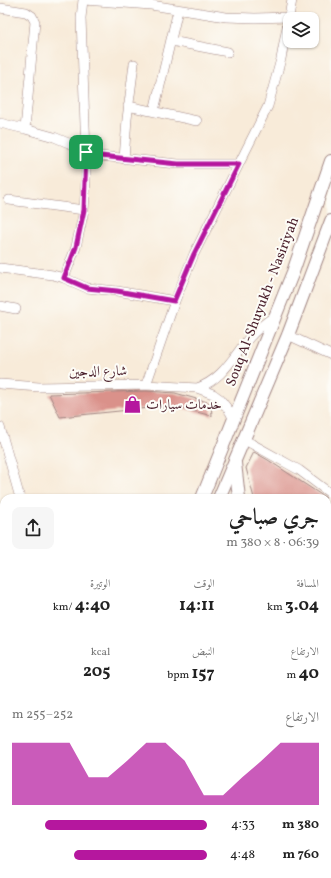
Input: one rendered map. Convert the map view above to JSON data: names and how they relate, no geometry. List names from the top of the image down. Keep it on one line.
{"streets":{"main road":["Souq Al-Shuyukh - Nasiriyah"],"street":["شارع الدجين"]},"crossings":[["Souq Al-Shuyukh - Nasiriyah","شارع الدجين"]],"places":{"shop":["خدمات سيارات"]},"page":{"heading":["جري صباحي","06:39 · 8 × 380 m"],"stats":[["المسافة","3.04 km"],["الوقت","14:11"],["الوتيرة","4:40 /km"],["الارتفاع","40 m"],["النبض","157 bpm"],["kcal","205"]],"chart":["الارتفاع","252–255 m"],"list":[{"name":"380 m","note":"4:33"},{"name":"760 m","note":"4:48"}]}}
